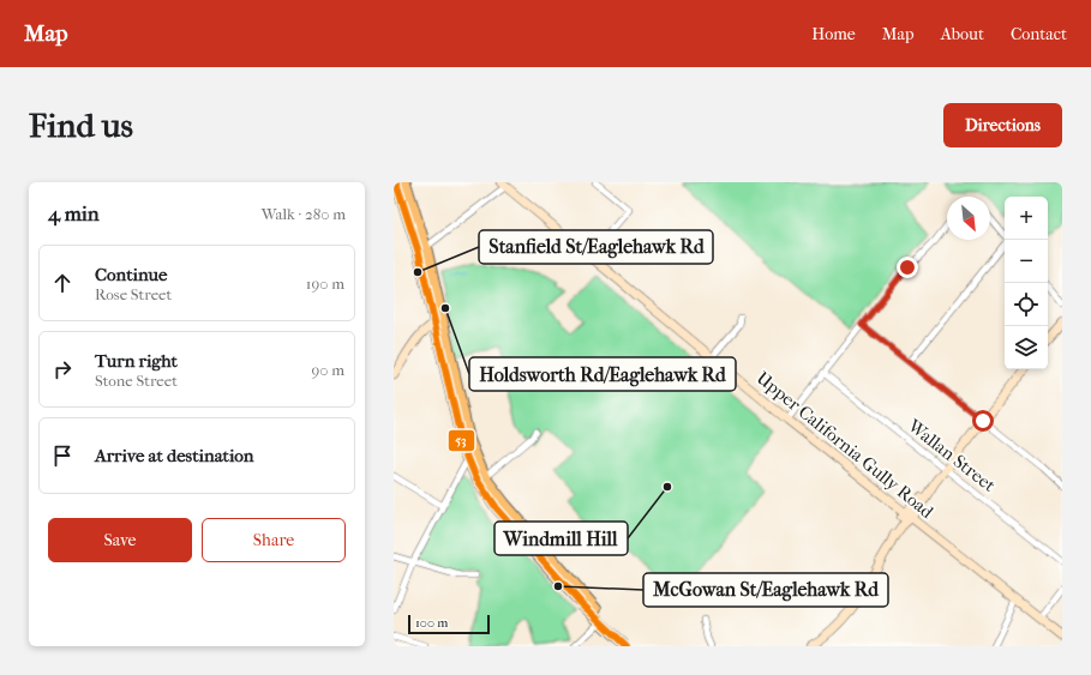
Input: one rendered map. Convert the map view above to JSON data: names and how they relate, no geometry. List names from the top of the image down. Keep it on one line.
{"streets":{"street":["Upper California Gully Road","Wallan Street"]},"places":["Stanfield St/Eaglehawk Rd","Holdsworth Rd/Eaglehawk Rd","Windmill Hill","McGowan St/Eaglehawk Rd"],"lines":["transit line 53"],"scale_bar":"100 m","north":"bottom right","page":{"header":"Map","nav":["Home","Map","About","Contact"],"buttons":["Directions",["Save","Share"]],"title":"Find us","heading":["4 min","Walk · 280 m"],"map_buttons":["+","−"],"list":[["Continue","Rose Street","190 m"],["Turn right","Stone Street","90 m"],"Arrive at destination"],"scale":"100 m"}}
